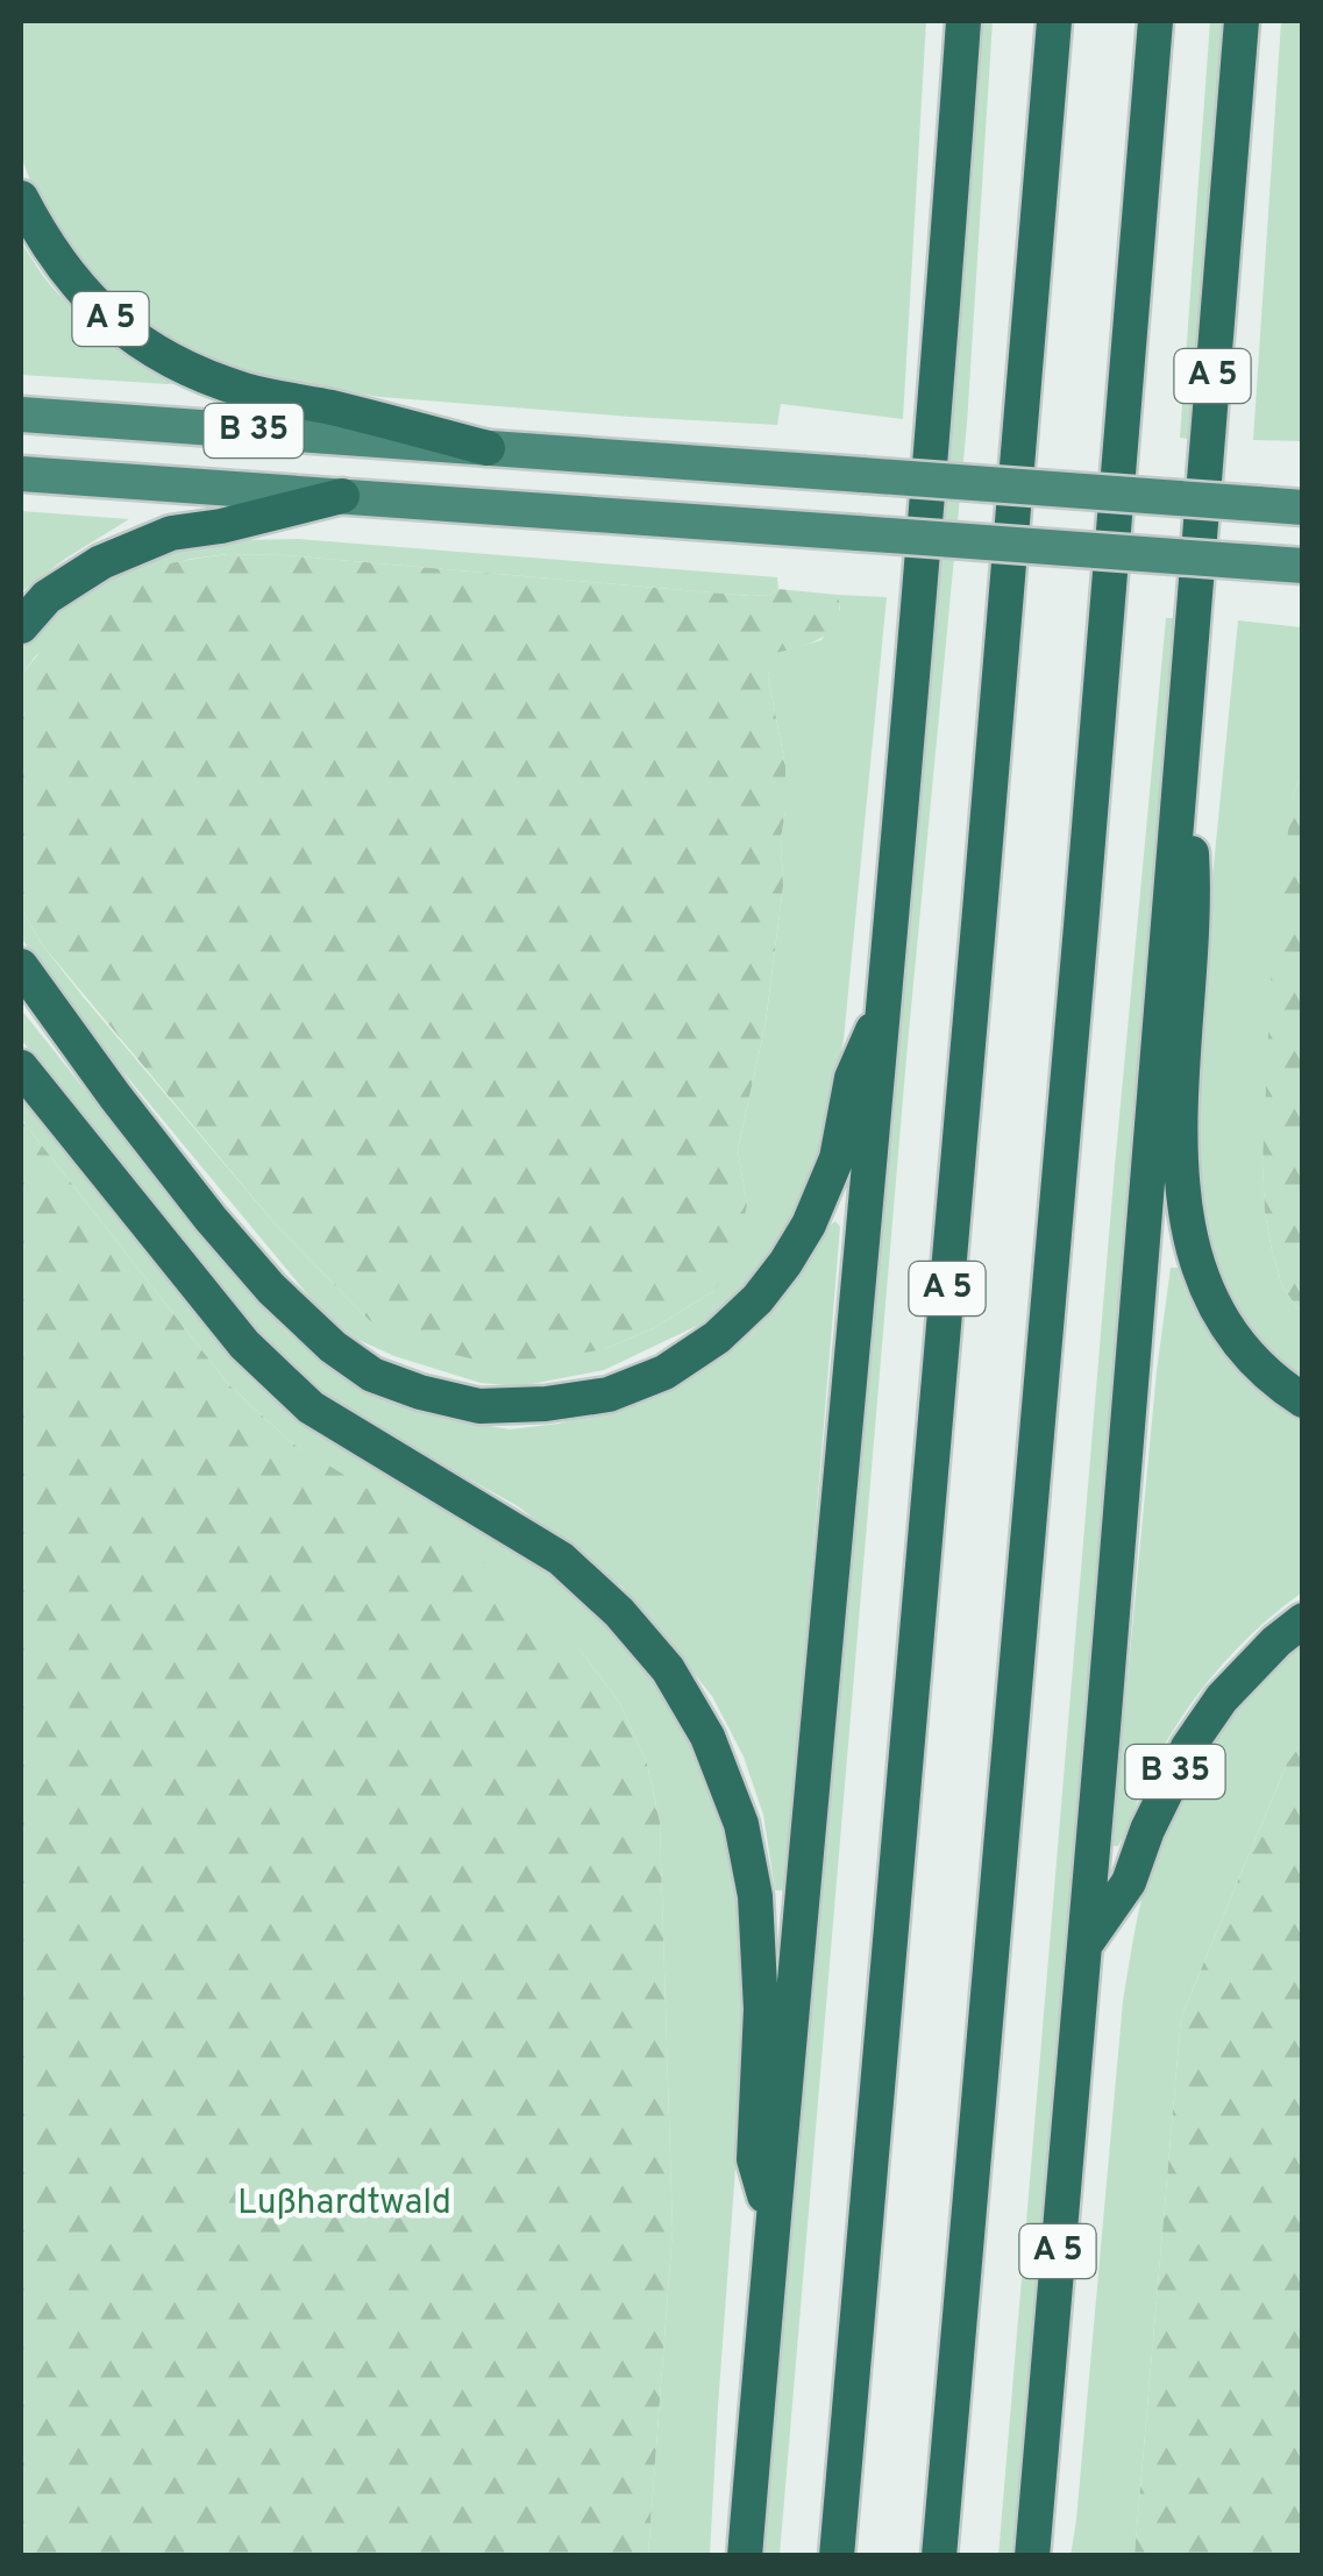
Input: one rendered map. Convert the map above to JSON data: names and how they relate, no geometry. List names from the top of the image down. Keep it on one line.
{"streets":{"highway":["A 5","B 35"]},"crossings":[["A 5","B 35"]],"parks":["Lußhardtwald"]}
